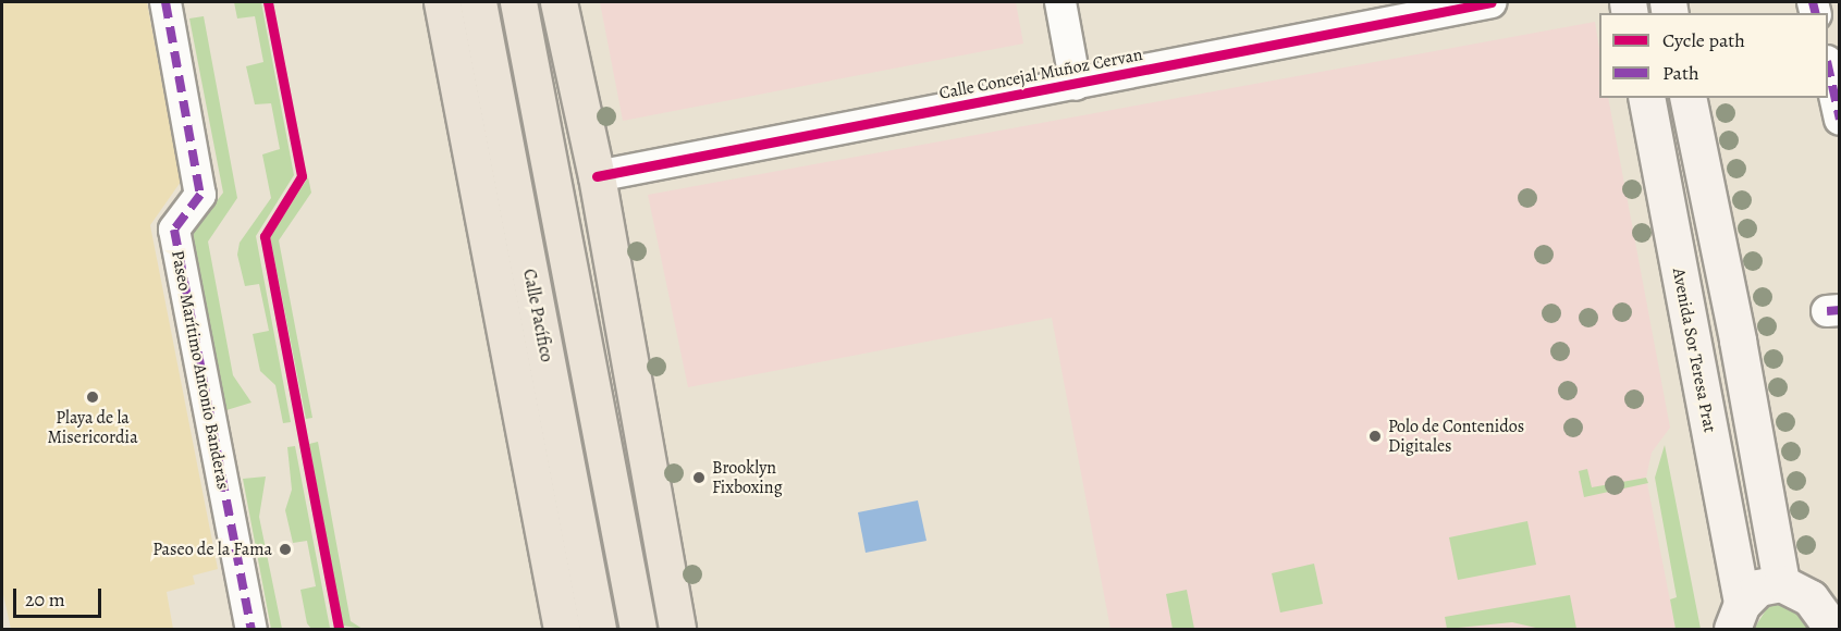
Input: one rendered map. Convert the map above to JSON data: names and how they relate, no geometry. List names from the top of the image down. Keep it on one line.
{"streets":{"main road":["Calle Pacífico","Avenida Sor Teresa Prat"],"street":["Calle Concejal Muñoz Cervan","Paseo Marítimo Antonio Banderas"]},"places":["Playa de la Misericordia","Polo de Contenidos Digitales","Brooklyn Fixboxing","Paseo de la Fama"],"legend":["Cycle path","Path"],"scale_bar":"20 m"}
